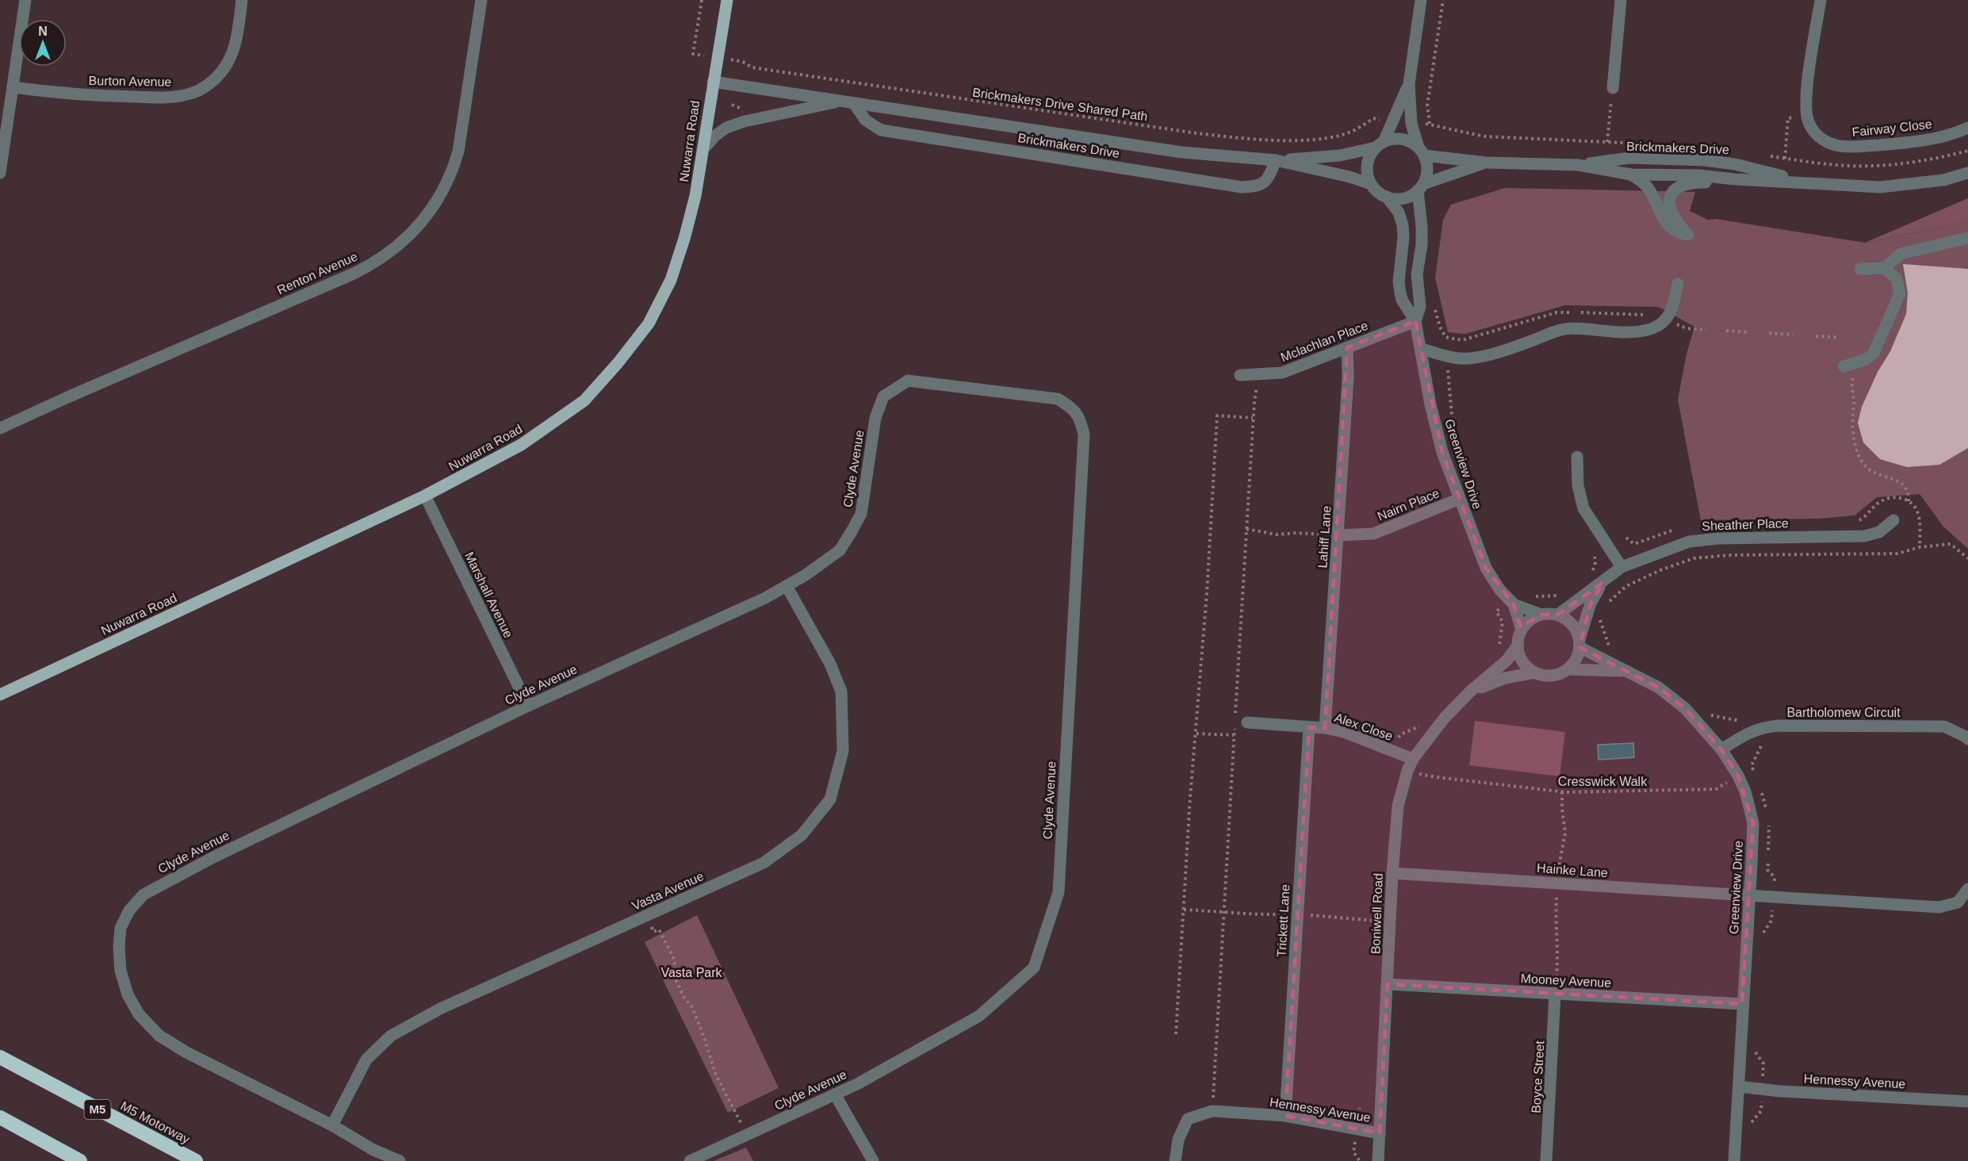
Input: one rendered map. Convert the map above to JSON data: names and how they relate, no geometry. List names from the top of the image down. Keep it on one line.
{"streets":{"highway":["M5","M5 Motorway"],"main road":["Nuwarra Road"],"street":["Burton Avenue","Fairway Close","Brickmakers Drive","Renton Avenue","Mclachlan Place","Greenview Drive","Clyde Avenue","Nairn Place","Sheather Place","Lahiff Lane","Marshall Avenue","Bartholomew Circuit","Alex Close","Hainke Lane","Vasta Avenue","Boniwell Road","Trickett Lane","Mooney Avenue","Boyce Street","Hennessy Avenue"],"path":["Brickmakers Drive Shared Path","Cresswick Walk"]},"crossings":[["Nuwarra Road","Brickmakers Drive"],["Nuwarra Road","Marshall Avenue"],["Brickmakers Drive","Greenview Drive"],["Mclachlan Place","Greenview Drive"],["Mclachlan Place","Lahiff Lane"],["Greenview Drive","Nairn Place"],["Greenview Drive","Sheather Place"],["Greenview Drive","Bartholomew Circuit"],["Greenview Drive","Cresswick Walk"],["Greenview Drive","Hainke Lane"],["Greenview Drive","Boniwell Road"],["Greenview Drive","Mooney Avenue"],["Greenview Drive","Hennessy Avenue"],["Clyde Avenue","Marshall Avenue"],["Clyde Avenue","Vasta Avenue"],["Nairn Place","Lahiff Lane"],["Sheather Place","Boniwell Road"],["Lahiff Lane","Alex Close"],["Alex Close","Boniwell Road"],["Alex Close","Trickett Lane"],["Cresswick Walk","Boniwell Road"],["Hainke Lane","Boniwell Road"],["Boniwell Road","Mooney Avenue"],["Boniwell Road","Hennessy Avenue"],["Trickett Lane","Hennessy Avenue"],["Mooney Avenue","Boyce Street"]],"parks":["Vasta Park"],"north":"top"}
